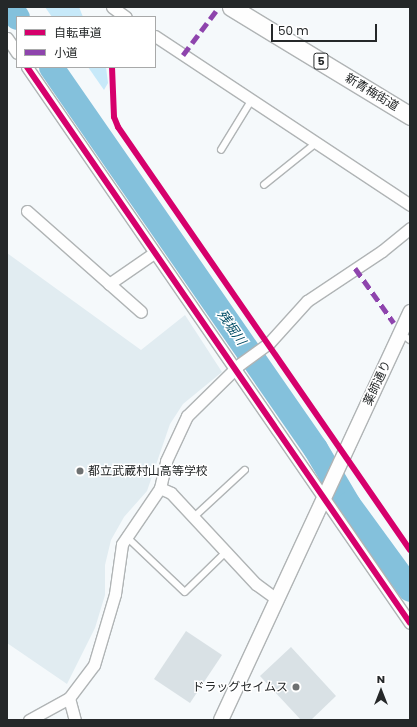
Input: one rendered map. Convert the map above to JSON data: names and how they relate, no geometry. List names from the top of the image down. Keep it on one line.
{"streets":{"main road":["5","新青梅街道"],"street":["薬師通り"]},"water":["残堀川"],"places":["都立武蔵村山高等学校","ドラッグセイムス"],"legend":["自転車道","小道"],"scale_bar":"50 m","north":"top"}
